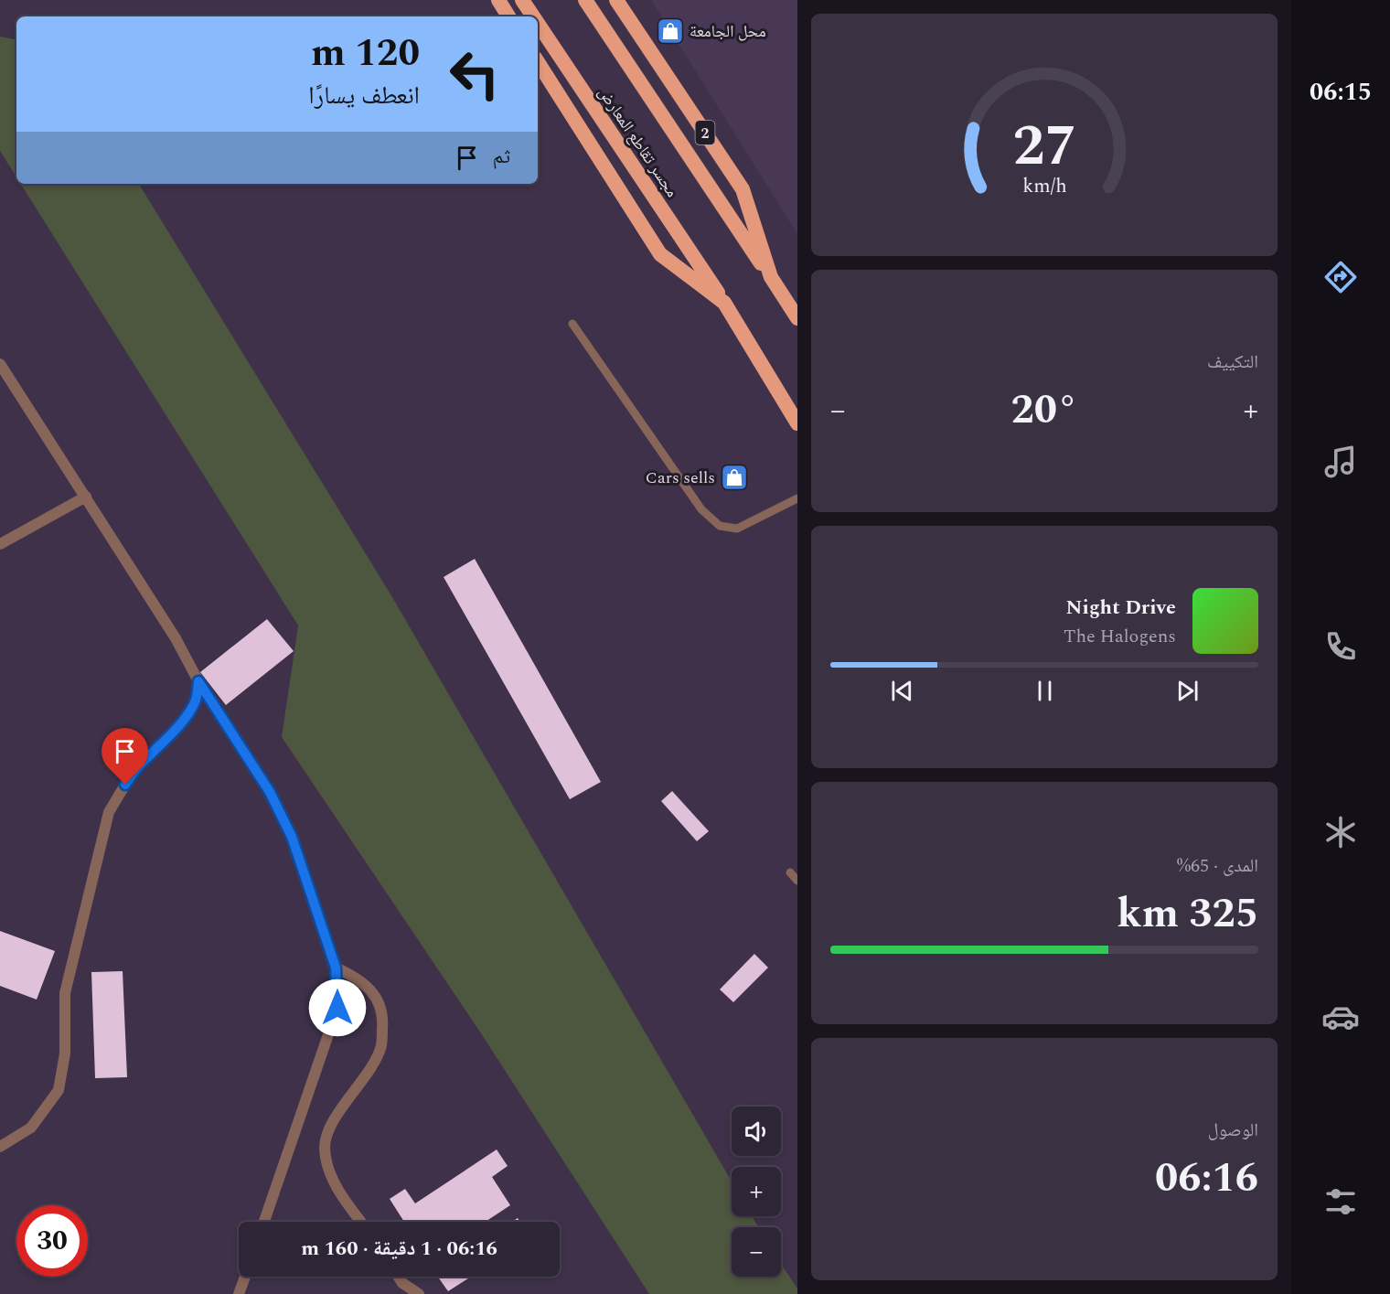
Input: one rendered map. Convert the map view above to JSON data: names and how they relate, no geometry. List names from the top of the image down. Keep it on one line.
{"streets":{"highway":["2","مجسر تقاطع المعارض"]},"crossings":[["2","مجسر تقاطع المعارض"]],"places":{"shop":["محل الجامعة","Cars sells"]},"page":{"tabs":"06:15","turn":["120 m","انعطف يسارًا"],"then":"ثم","tile":["التكييف",["المدى · 65%","325 km"],["الوصول","06:16"]],"heat":["−","20°","+"],"song":["Night Drive","The Halogens"],"map_buttons":["+","−"],"limit":"30","trip":"06:16 · 1 دقيقة · 160 m","gauge":["27","km/h"]}}
